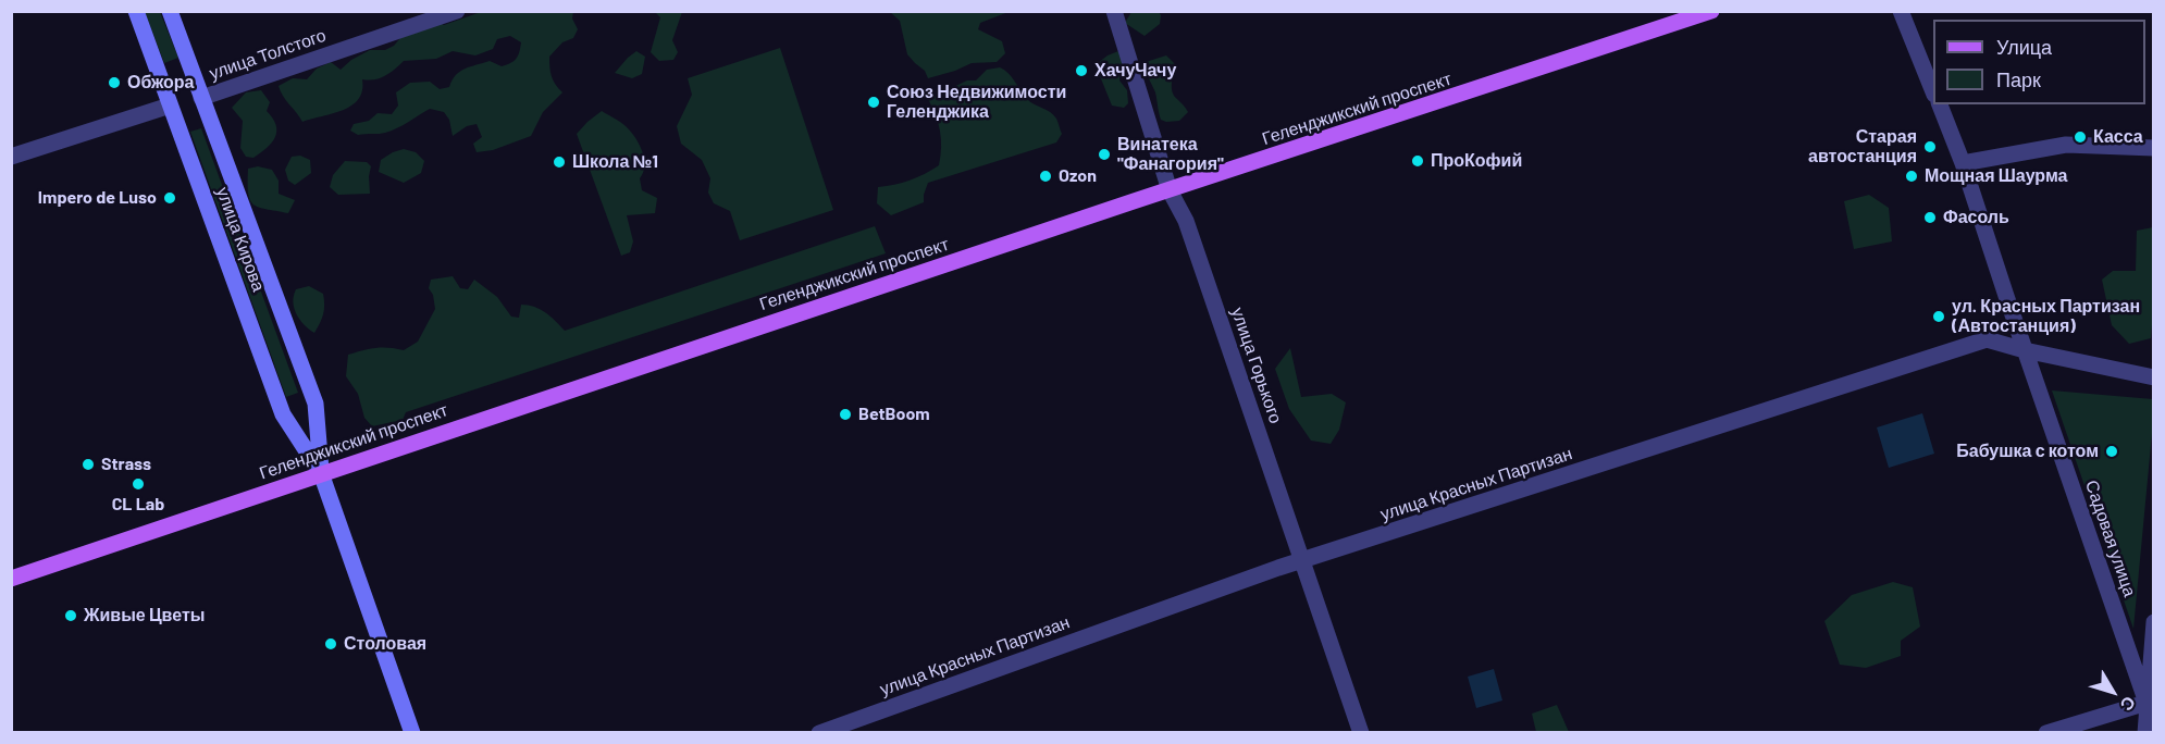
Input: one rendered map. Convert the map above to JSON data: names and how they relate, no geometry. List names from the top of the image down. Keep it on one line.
{"streets":{"main road":["Геленджикский проспект","улица Кирова"],"street":["улица Толстого","улица Горького","улица Красных Партизан","Садовая улица"]},"crossings":[["улица Толстого","улица Кирова"],["Геленджикский проспект","улица Кирова"],["Геленджикский проспект","улица Горького"],["улица Горького","улица Красных Партизан"],["улица Красных Партизан","Садовая улица"]],"places":["ХачуЧачу","Обжора","Союз Недвижимости Геленджика","Касса","Старая автостанция","Винатека \"Фанагория\"","ПроКофий","Школа №1","Ozon","Мощная Шаурма","Impero de Luso","Фасоль","ул. Красных Партизан (Автостанция)","BetBoom","Бабушка с котом","Strass","CL Lab","Живые Цветы","Столовая"],"legend":["Улица","Парк"],"north":"bottom right"}
